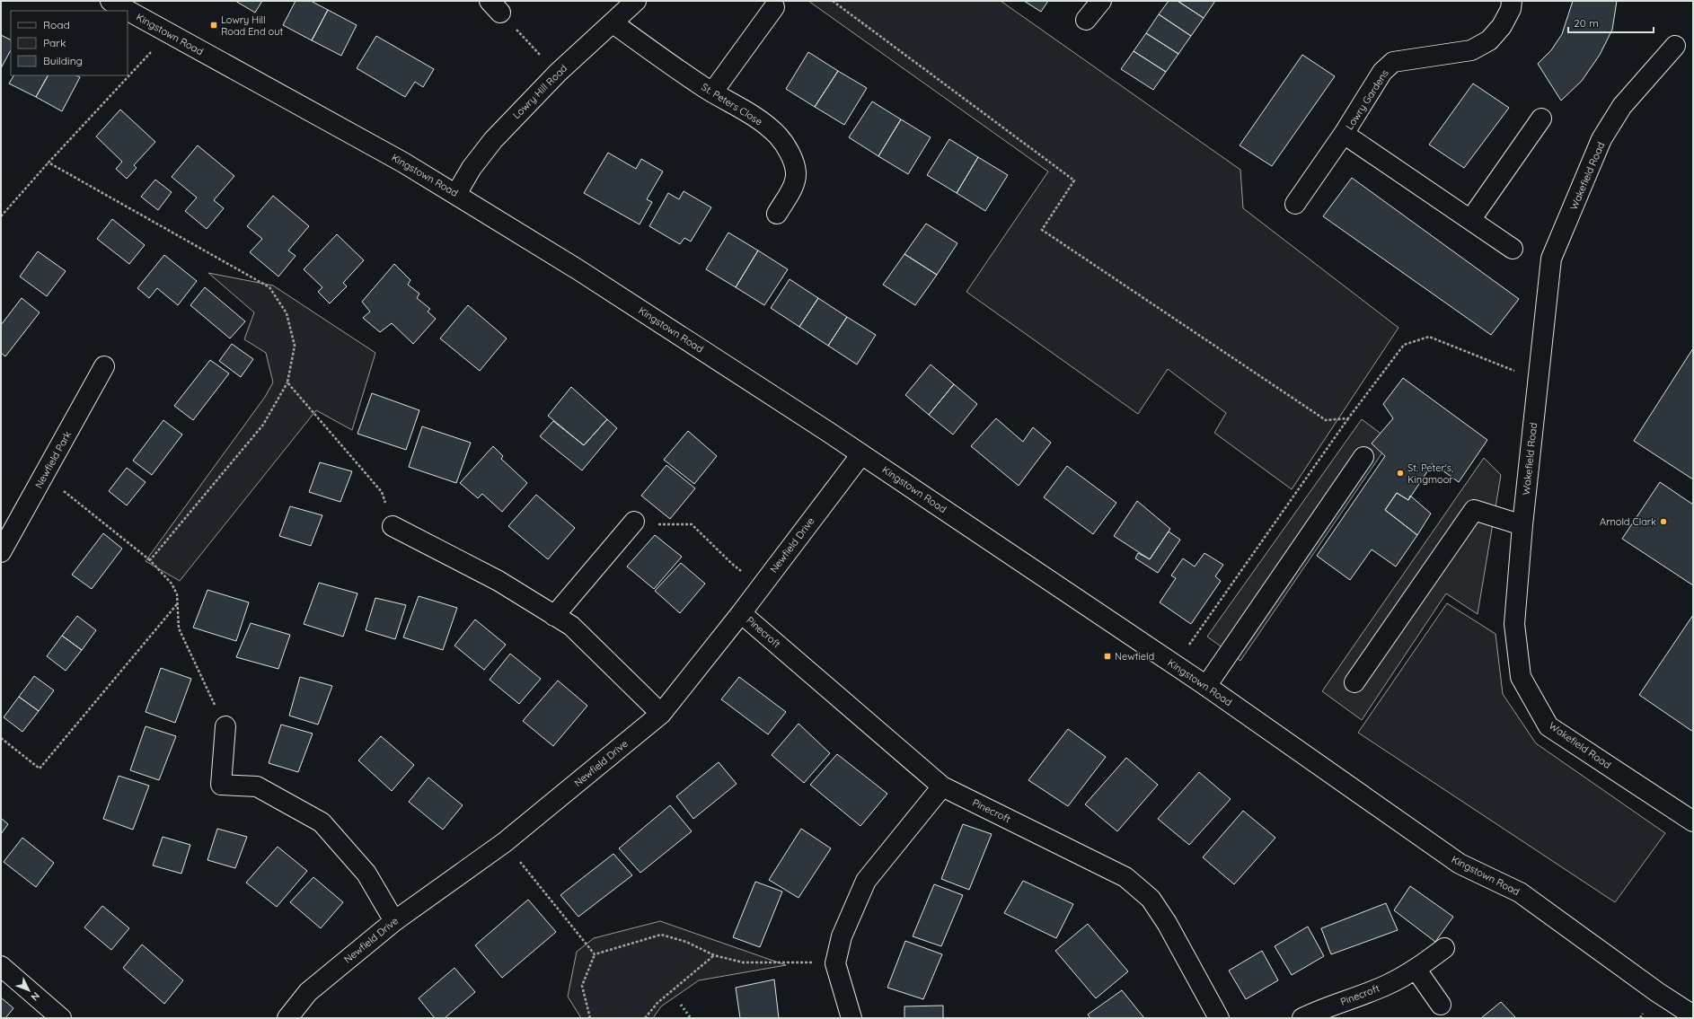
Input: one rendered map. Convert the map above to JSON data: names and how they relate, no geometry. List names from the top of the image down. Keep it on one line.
{"streets":{"street":["Kingstown Road","Lowry Hill Road","Lowry Gardens","St. Peters Close","Wakefield Road","Newfield Park","Newfield Drive","Pinecroft"]},"crossings":[["Kingstown Road","Lowry Hill Road"],["Kingstown Road","Newfield Drive"],["Lowry Hill Road","St. Peters Close"],["Newfield Drive","Pinecroft"]],"places":{"transit":["Lowry Hill Road End out","Newfield"],"other":["St. Peter's, Kingmoor","Arnold Clark"]},"legend":["Road","Park","Building"],"scale_bar":"20 m","north":"bottom right"}
